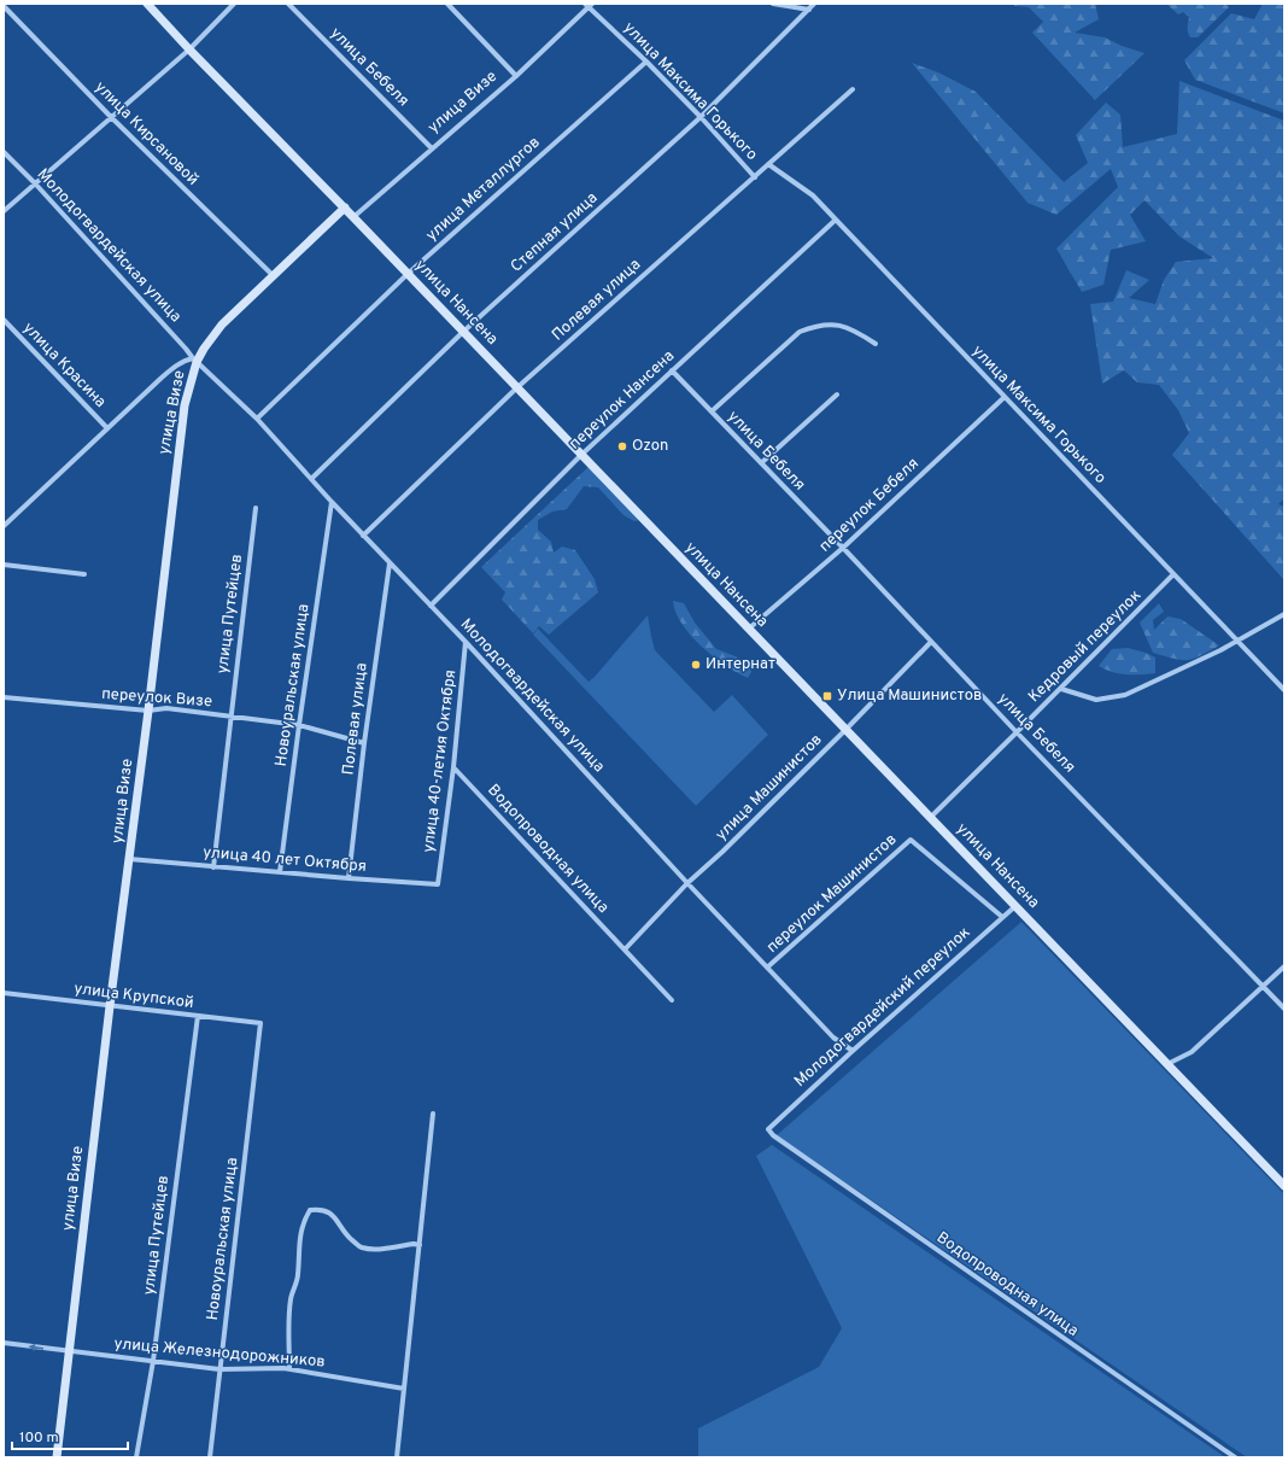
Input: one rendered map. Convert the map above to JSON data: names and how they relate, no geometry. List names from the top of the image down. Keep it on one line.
{"streets":{"main road":["улица Визе","улица Нансена"],"street":["улица Бебеля","улица Максима Горького","улица Кирсановой","улица Металлургов","Степная улица","Молодогвардейская улица","Полевая улица","улица Красина","переулок Нансена","переулок Бебеля","улица Путейцев","Кедровый переулок","Новоуральская улица","переулок Визе","улица 40-летия Октября","улица Машинистов","Водопроводная улица","улица 40 лет Октября","переулок Машинистов","улица Крупской","Молодогвардейский переулок","улица Железнодорожников"]},"crossings":[["улица Бебеля","улица Визе"],["улица Бебеля","переулок Нансена"],["улица Бебеля","переулок Бебеля"],["улица Бебеля","Кедровый переулок"],["улица Бебеля","улица Машинистов"],["улица Максима Горького","улица Визе"],["улица Максима Горького","улица Металлургов"],["улица Максима Горького","Степная улица"],["улица Максима Горького","Полевая улица"],["улица Максима Горького","переулок Нансена"],["улица Максима Горького","переулок Бебеля"],["улица Максима Горького","Кедровый переулок"],["улица Визе","улица Кирсановой"],["улица Визе","Молодогвардейская улица"],["улица Визе","улица Нансена"],["улица Визе","переулок Визе"],["улица Визе","улица 40 лет Октября"],["улица Визе","улица Крупской"],["улица Визе","улица Железнодорожников"],["улица Металлургов","Молодогвардейская улица"],["улица Металлургов","улица Нансена"],["Степная улица","Молодогвардейская улица"],["Степная улица","улица Нансена"],["Молодогвардейская улица","Полевая улица"],["Молодогвардейская улица","переулок Нансена"],["Молодогвардейская улица","Новоуральская улица"],["Молодогвардейская улица","улица 40-летия Октября"],["Молодогвардейская улица","улица Машинистов"],["Молодогвардейская улица","переулок Машинистов"],["Молодогвардейская улица","Молодогвардейский переулок"],["Полевая улица","улица Нансена"],["Полевая улица","переулок Визе"],["Полевая улица","улица 40 лет Октября"],["улица Нансена","переулок Нансена"],["улица Нансена","переулок Бебеля"],["улица Нансена","Кедровый переулок"],["улица Нансена","улица Машинистов"],["улица Нансена","Молодогвардейский переулок"],["улица Путейцев","переулок Визе"],["улица Путейцев","улица 40 лет Октября"],["улица Путейцев","улица Крупской"],["улица Путейцев","улица Железнодорожников"],["Новоуральская улица","переулок Визе"],["Новоуральская улица","улица 40 лет Октября"],["Новоуральская улица","улица Крупской"],["Новоуральская улица","улица Железнодорожников"],["улица 40-летия Октября","Водопроводная улица"],["улица 40-летия Октября","улица 40 лет Октября"],["улица Машинистов","Водопроводная улица"],["Водопроводная улица","Молодогвардейский переулок"],["переулок Машинистов","Молодогвардейский переулок"]],"places":{"other":["Ozon","Интернат"],"transit":["Улица Машинистов"]},"scale_bar":"100 m"}
